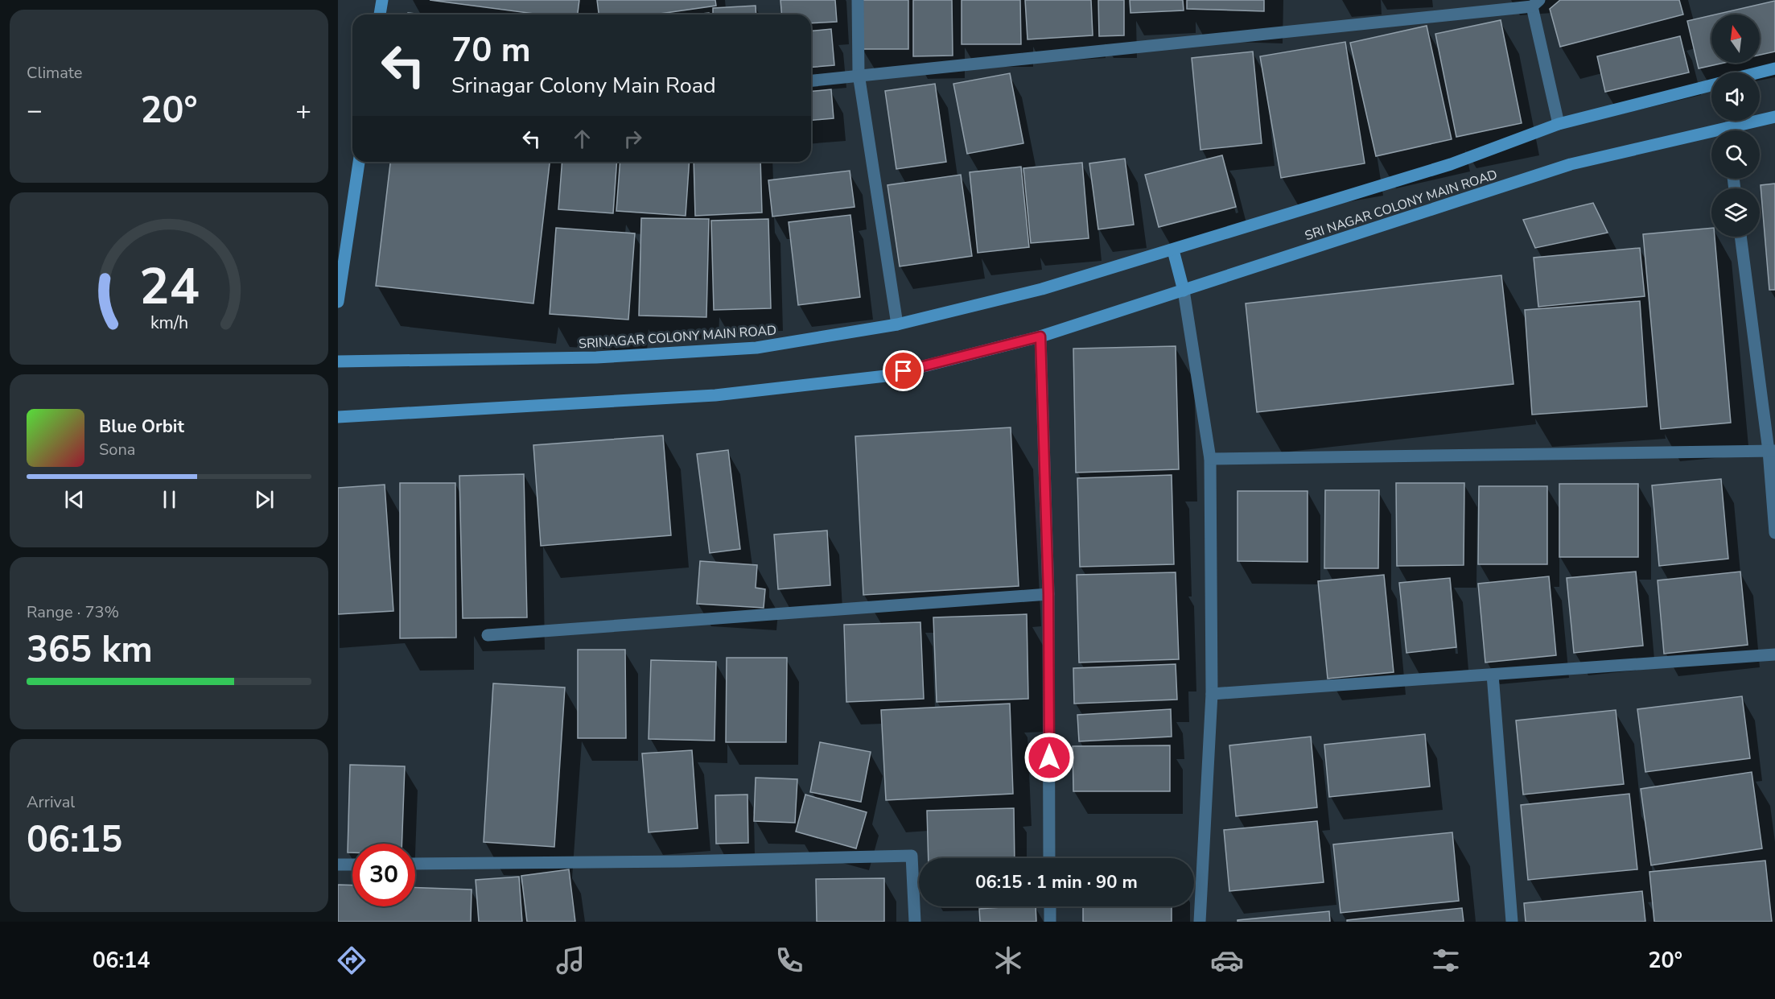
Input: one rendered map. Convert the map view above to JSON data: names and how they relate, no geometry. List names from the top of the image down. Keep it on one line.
{"streets":{"main road":["SRI NAGAR COLONY MAIN ROAD","SRINAGAR COLONY MAIN ROAD"]},"crossings":[["SRI NAGAR COLONY MAIN ROAD","SRINAGAR COLONY MAIN ROAD"]],"north":"top","page":{"tile":["Climate",["Range · 73%","365 km"],["Arrival","06:15"]],"turn":["70 m","Srinagar Colony Main Road"],"heat":["−","20°","+"],"song":["Blue Orbit","Sona"],"limit":"30","trip":"06:15 · 1 min · 90 m","tabs":["06:14","20°"],"gauge":["24","km/h"]}}
